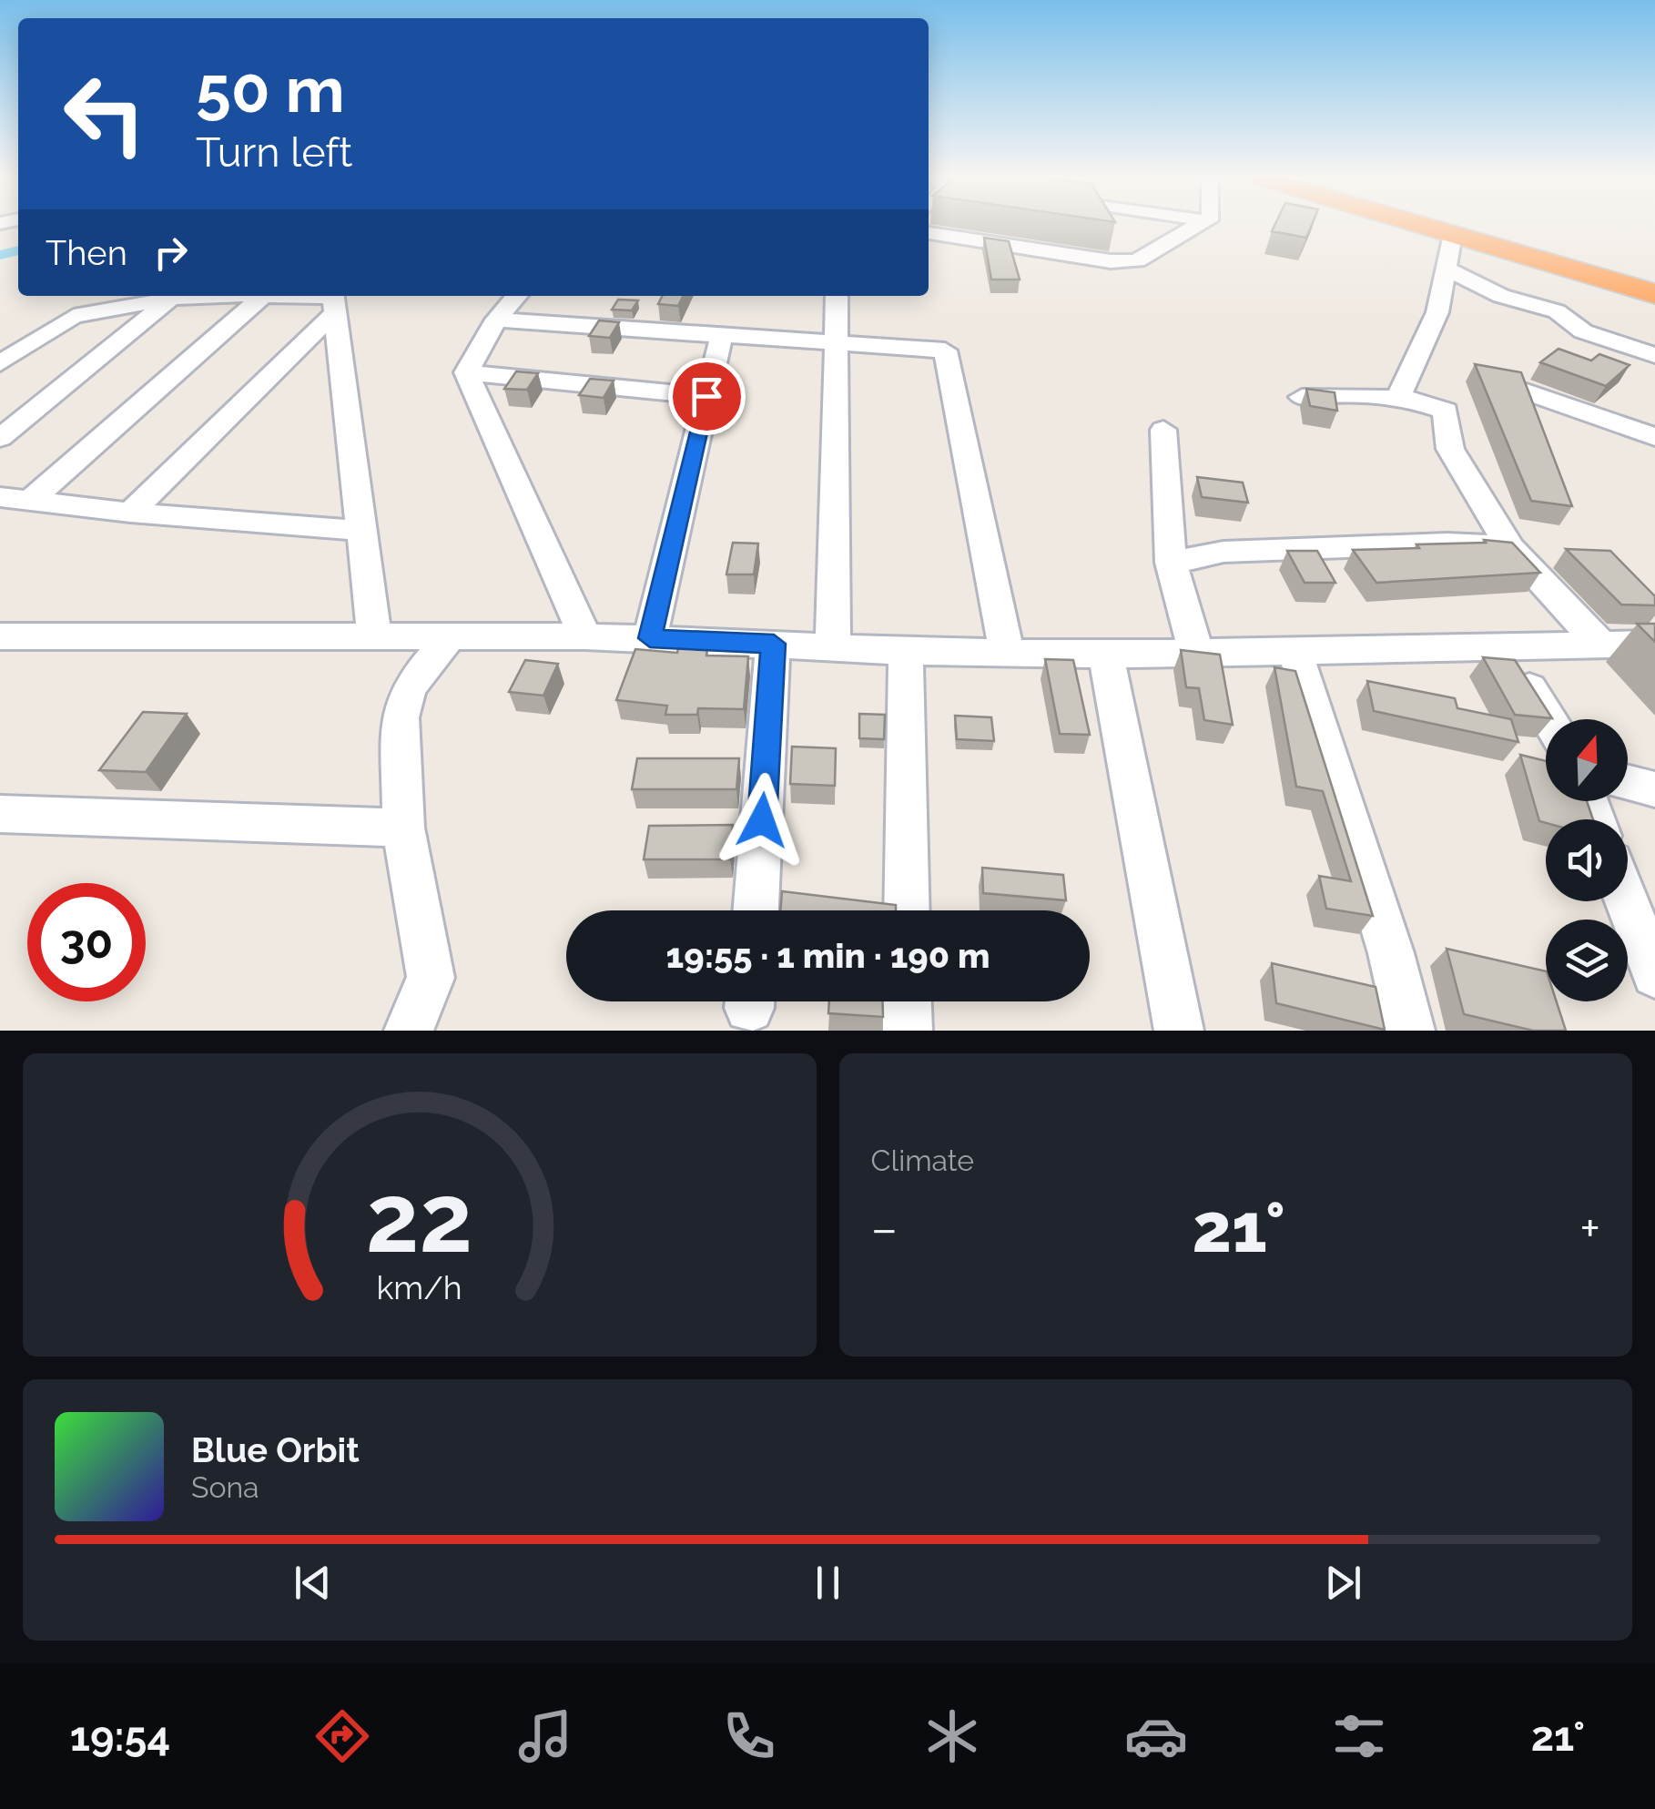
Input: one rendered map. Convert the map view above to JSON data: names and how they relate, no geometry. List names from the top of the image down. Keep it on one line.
{"north":"top","page":{"turn":["50 m","Turn left"],"then":"Then","limit":"30","trip":"19:55 · 1 min · 190 m","tile":"Climate","heat":["−","21°","+"],"song":["Blue Orbit","Sona"],"tabs":["19:54","21°"],"gauge":["22","km/h"]}}
